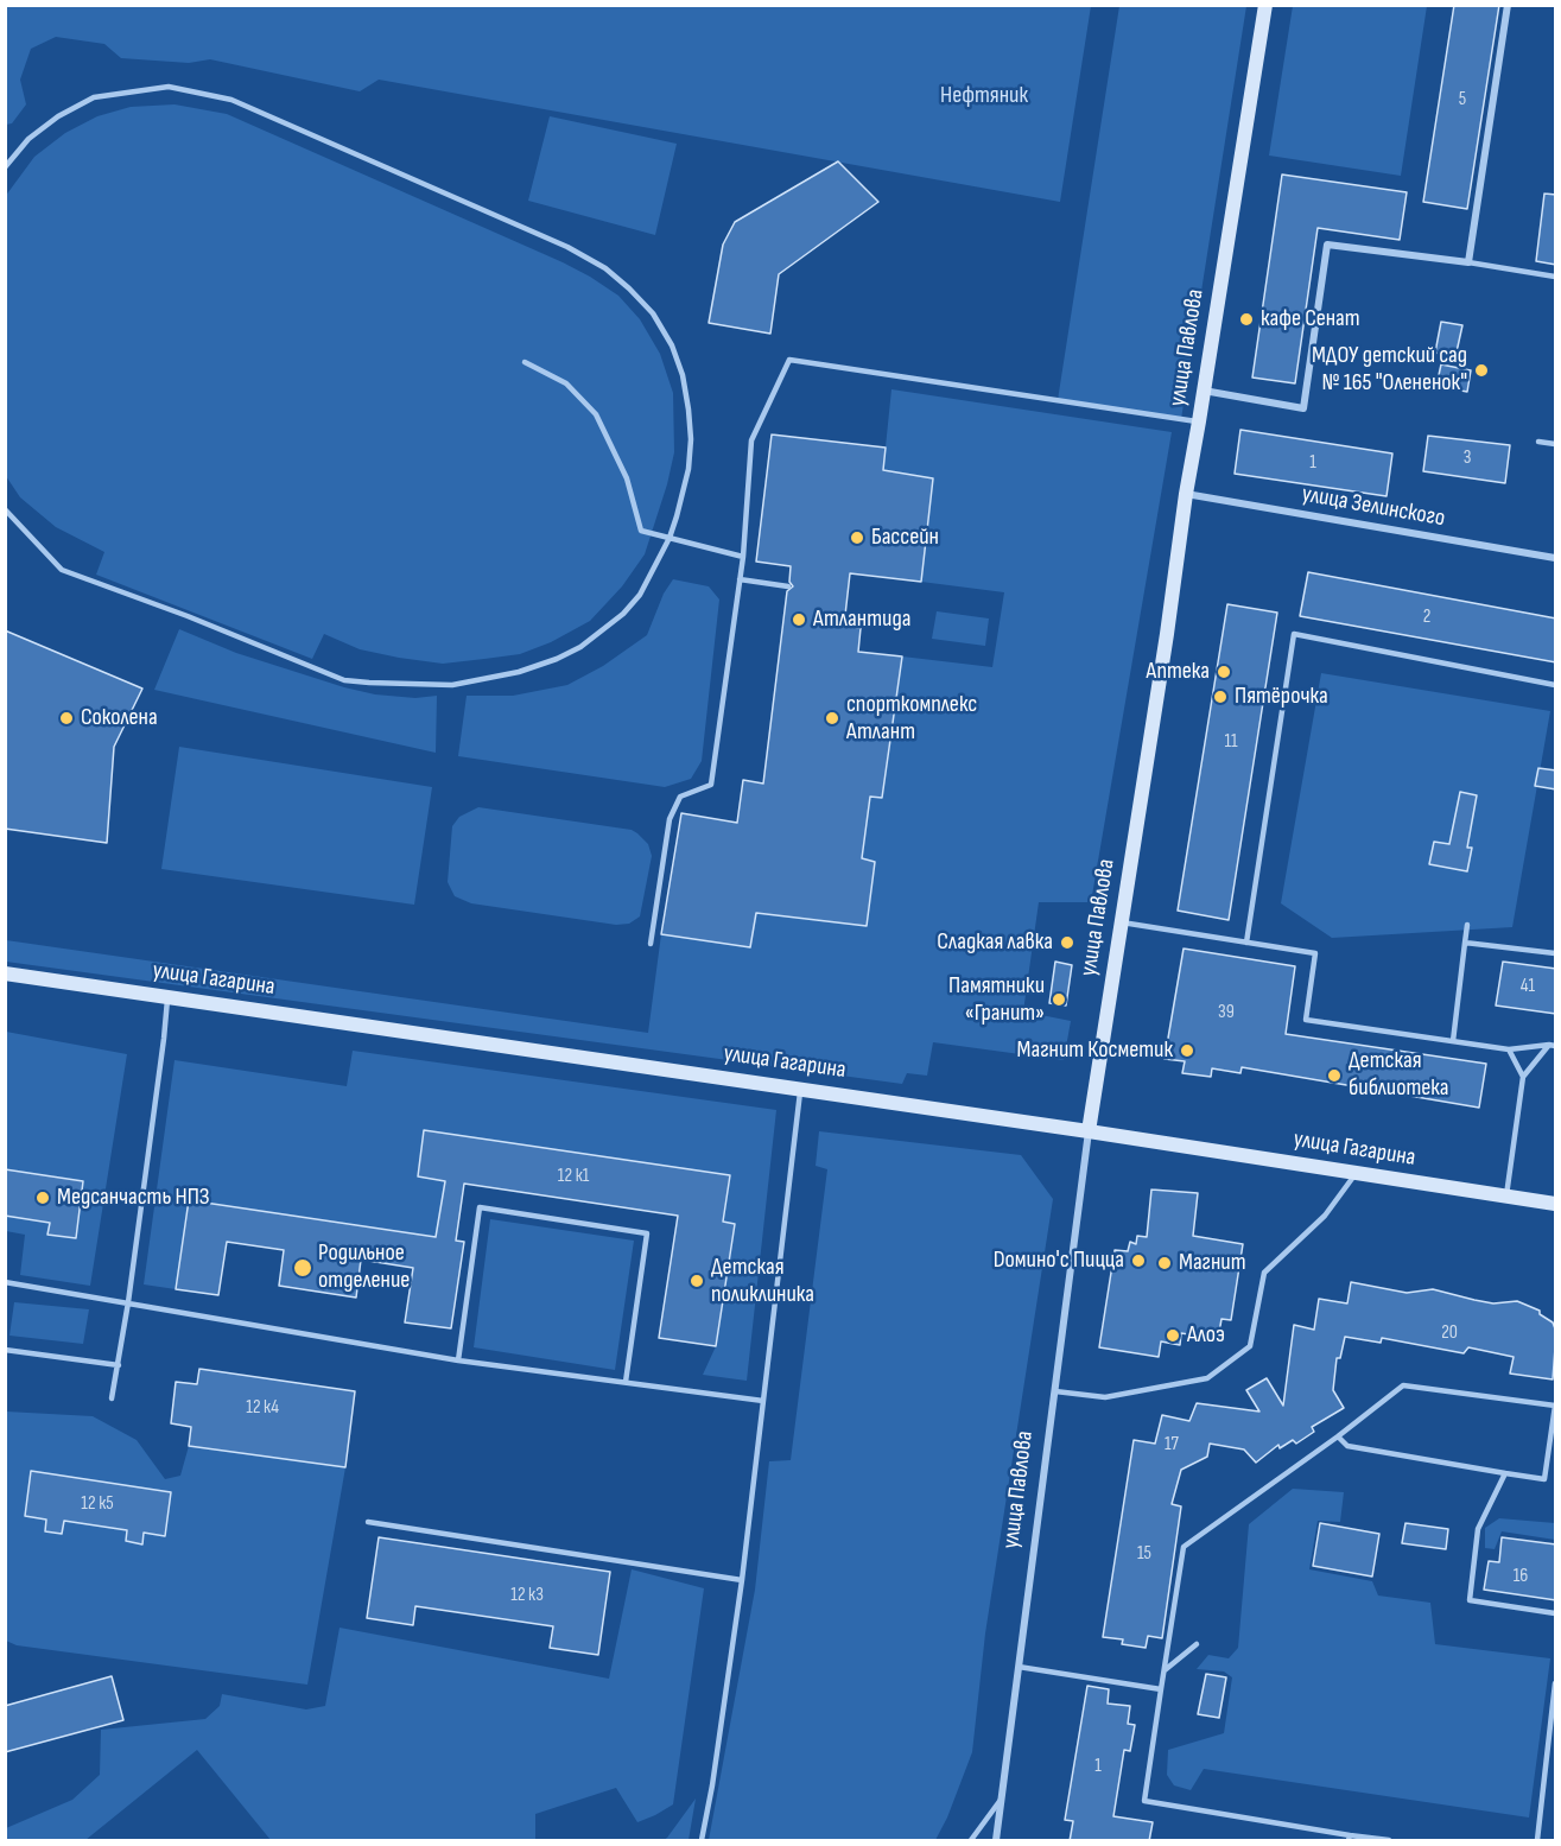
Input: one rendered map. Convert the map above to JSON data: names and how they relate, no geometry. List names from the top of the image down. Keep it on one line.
{"streets":{"main road":["улица Павлова","улица Гагарина"],"street":["улица Зелинского"]},"crossings":[["улица Павлова","улица Зелинского"],["улица Павлова","улица Гагарина"]],"parks":["Нефтяник"],"places":["кафе Сенат","МДОУ детский сад № 165 \"Олененок\"","Бассейн","Атлантида","Аптека","Пятёрочка","Соколена","спорткомплекс Атлант","Сладкая лавка","Памятники «Гранит»","Магнит Косметик","Детская библиотека","Медсанчасть НПЗ","Doмино'с Пицца","Магнит","Родильное отделение","Детская поликлиника","Алоэ"],"house_numbers":["5","3","1","2","11","41","39","12 к1","20","12 к4","17","12 к5","15","16","12 к3","1"]}
